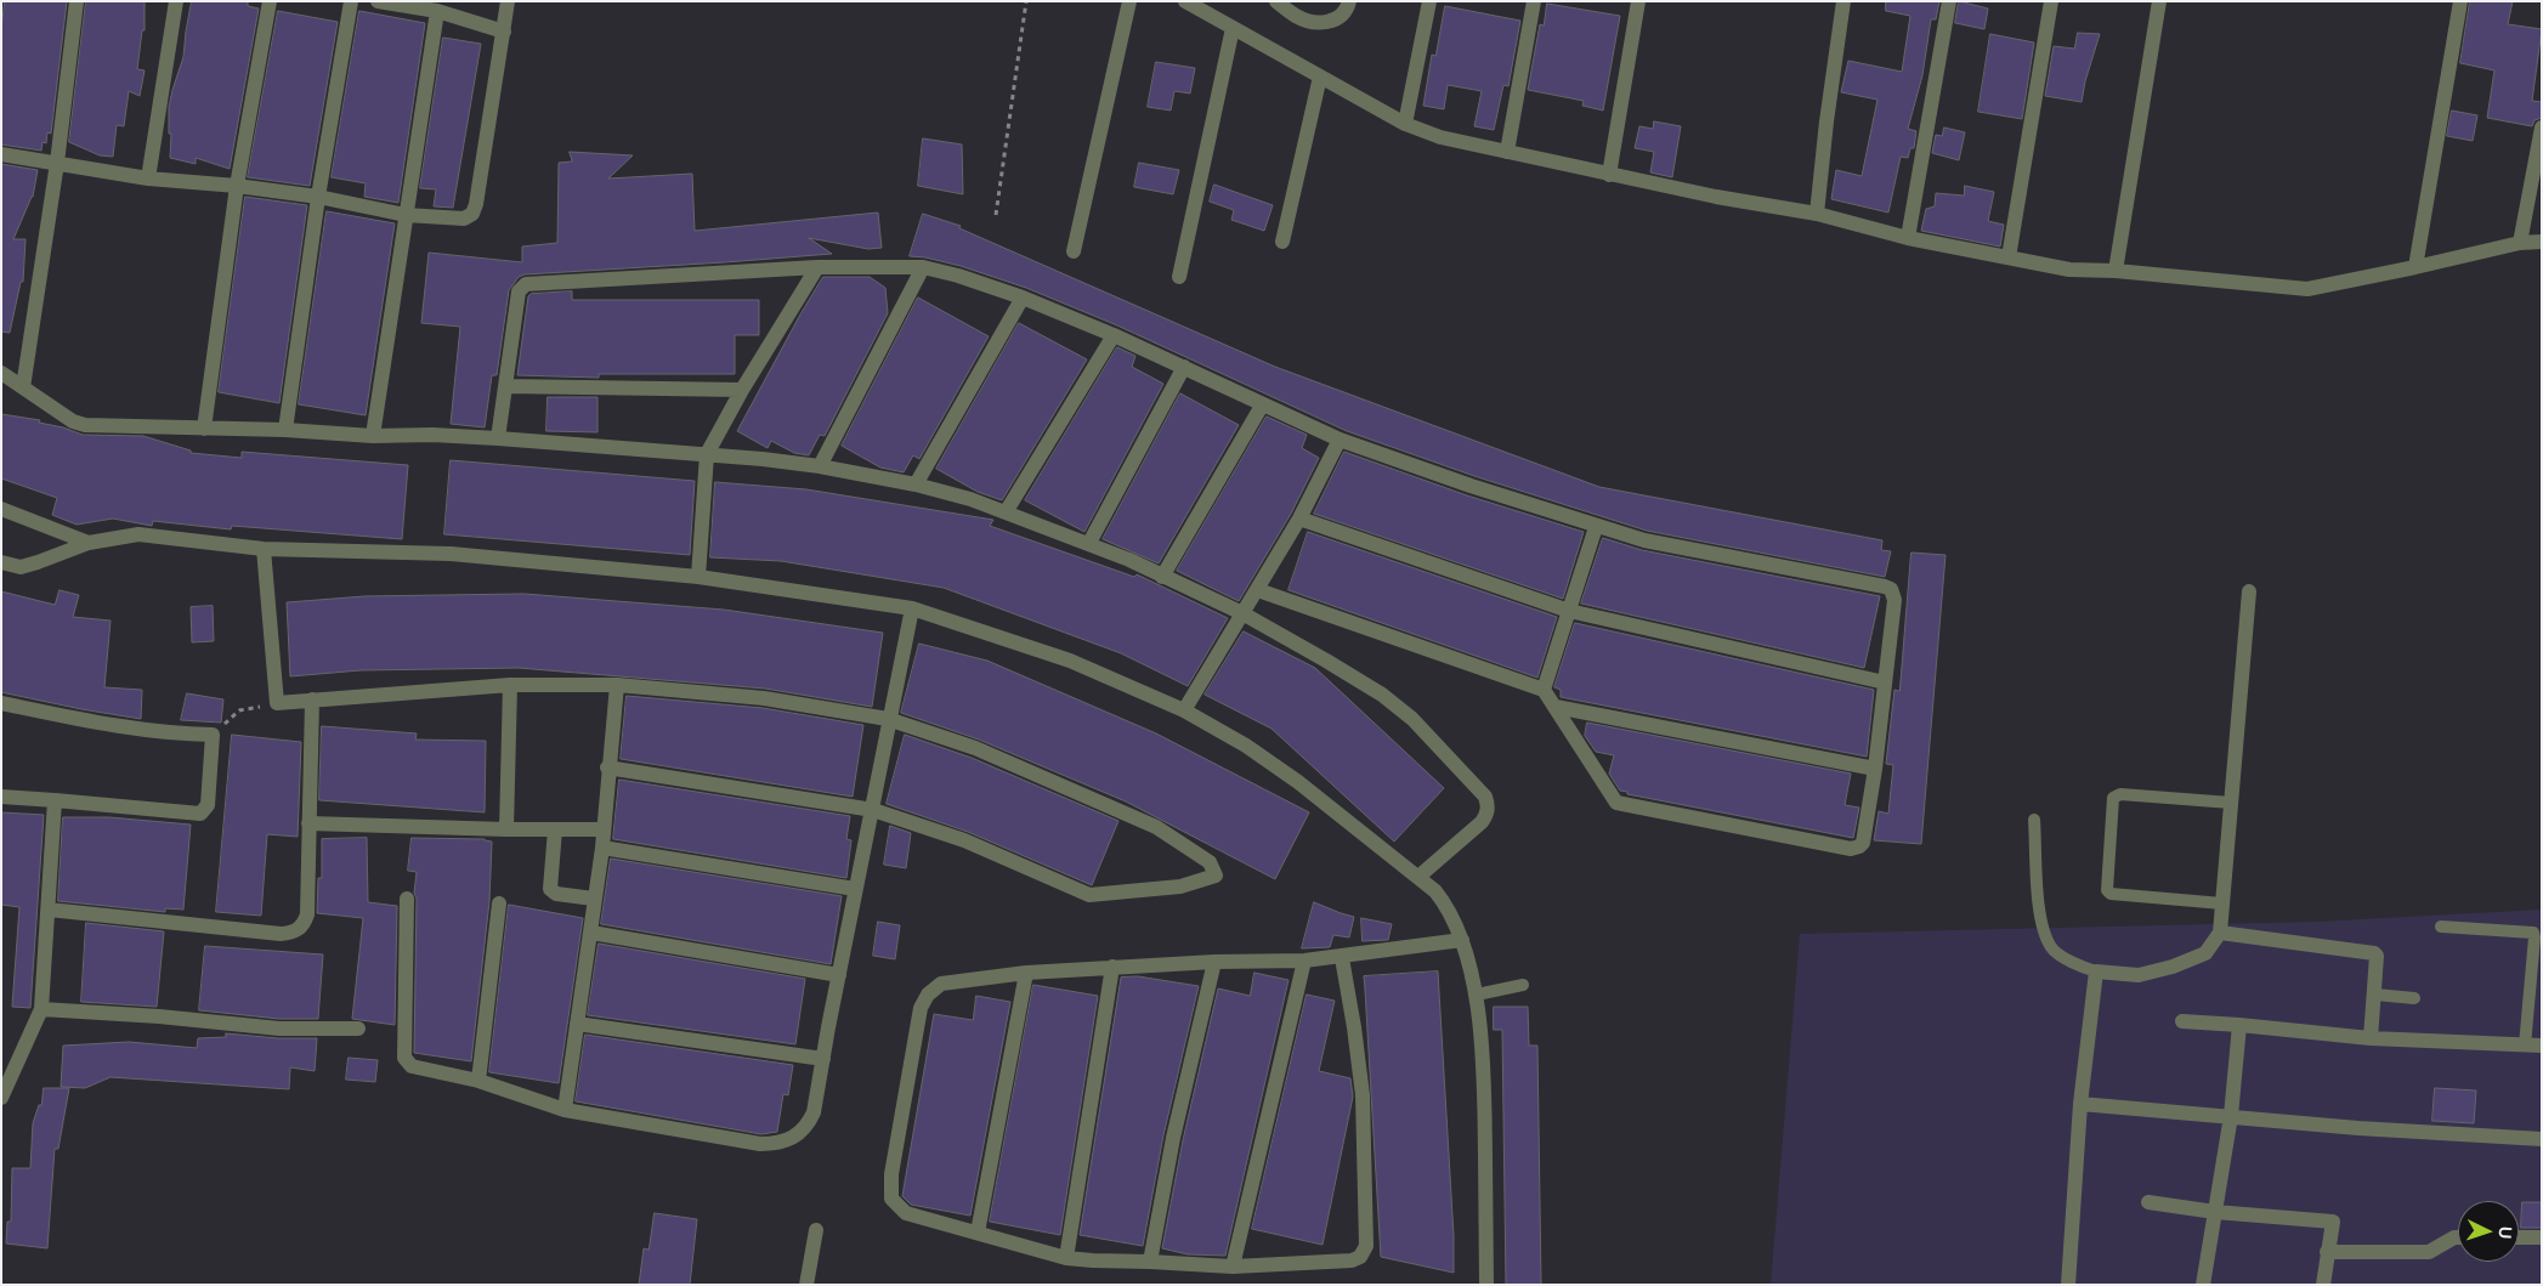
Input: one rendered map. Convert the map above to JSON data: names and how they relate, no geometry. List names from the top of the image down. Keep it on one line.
{"north":"right"}
